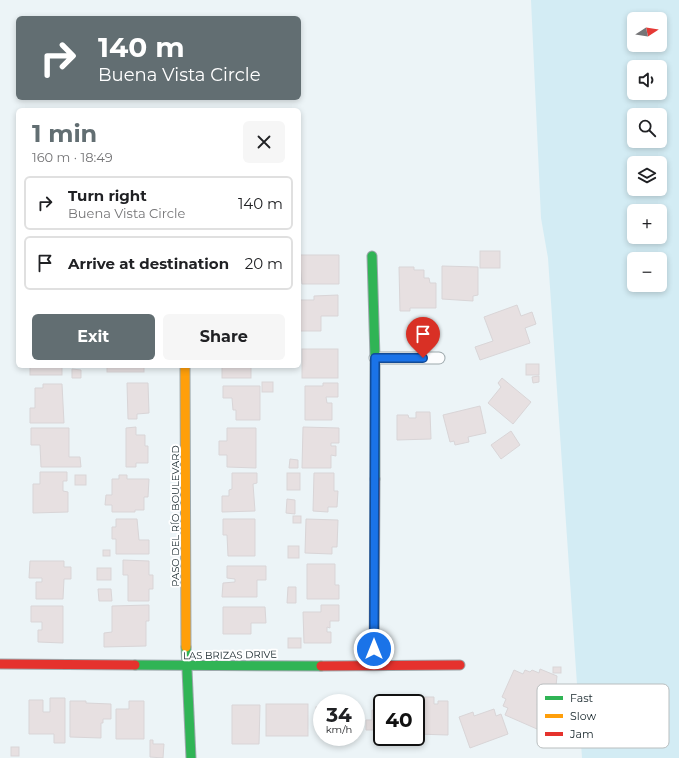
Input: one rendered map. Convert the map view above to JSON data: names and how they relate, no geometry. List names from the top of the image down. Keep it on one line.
{"streets":{"street":["PASO DEL RÍO BOULEVARD","LAS BRIZAS DRIVE"]},"crossings":[["PASO DEL RÍO BOULEVARD","LAS BRIZAS DRIVE"]],"legend":["Fast","Slow","Jam"],"north":"right","page":{"map_buttons":["+","−"],"turn":["140 m","Buena Vista Circle"],"heading":["1 min","160 m · 18:49"],"list":[{"name":"Turn right","note":"Buena Vista Circle","value":"140 m"},{"name":"Arrive at destination","value":"20 m"}],"buttons":["Exit","Share"],"speed":"34 km/h","limit":"40"}}
